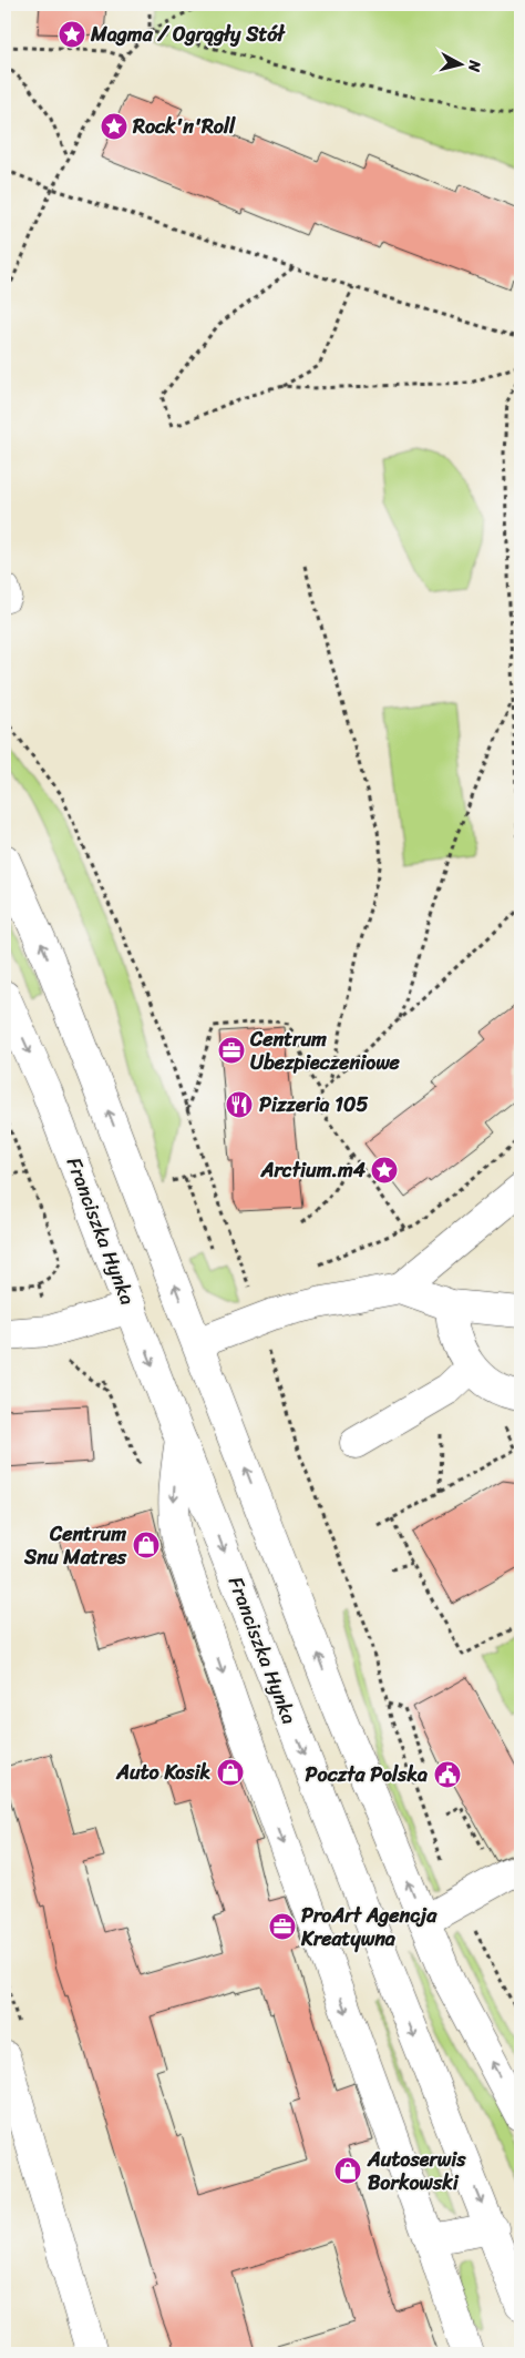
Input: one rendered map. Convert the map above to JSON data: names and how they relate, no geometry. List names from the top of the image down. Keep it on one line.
{"streets":{"main road":["Franciszka Hynka"]},"places":{"place":["Magma / Ogrągły Stół","Rock'n'Roll","Arctium.m4"],"office":["Centrum Ubezpieczeniowe","ProArt Agencja Kreatywna"],"restaurant":["Pizzeria 105"],"shop":["Centrum Snu Matres","Auto Kosik","Autoserwis Borkowski"],"public building":["Poczta Polska"]},"north":"right"}
